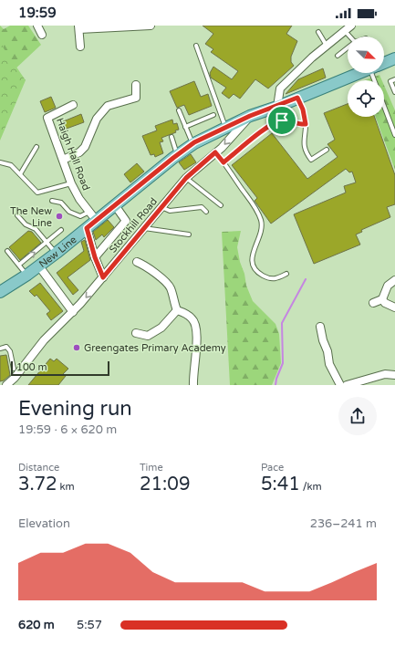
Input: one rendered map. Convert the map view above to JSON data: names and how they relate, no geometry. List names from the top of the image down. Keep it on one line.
{"streets":{"main road":["New Line"],"street":["Haigh Hall Road","Stockhill Road"]},"crossings":[["Haigh Hall Road","New Line"],["Stockhill Road","New Line"]],"places":["The New Line","Greengates Primary Academy"],"scale_bar":"100 m","north":"bottom right","page":{"status":"19:59","scale":"100 m","heading":["Evening run","19:59 · 6 × 620 m"],"stats":[["Distance","3.72 km"],["Time","21:09"],["Pace","5:41 /km"]],"chart":["Elevation","236–241 m"],"list":[{"name":"620 m","note":"5:57"}]}}
